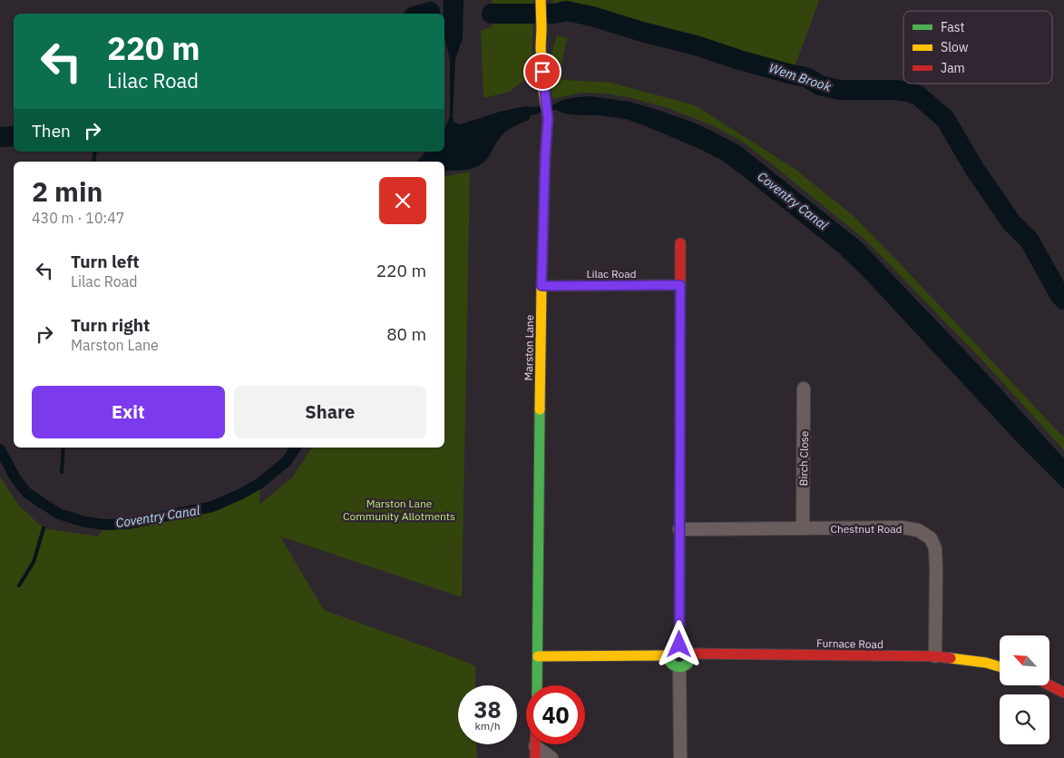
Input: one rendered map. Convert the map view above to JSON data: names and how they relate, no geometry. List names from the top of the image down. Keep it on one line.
{"streets":{"street":["Lilac Road","Marston Lane","Birch Close","Chestnut Road","Furnace Road"]},"crossings":[["Lilac Road","Marston Lane"],["Birch Close","Chestnut Road"],["Chestnut Road","Furnace Road"]],"water":["Wem Brook","Coventry Canal"],"parks":["Marston Lane Community Allotments"],"legend":["Fast","Slow","Jam"],"north":"top left","page":{"turn":["220 m","Lilac Road"],"then":"Then","heading":["2 min","430 m · 10:47"],"list":[{"name":"Turn left","note":"Lilac Road","value":"220 m"},{"name":"Turn right","note":"Marston Lane","value":"80 m"}],"buttons":["Exit","Share"],"speed":"38 km/h","limit":"40"}}
